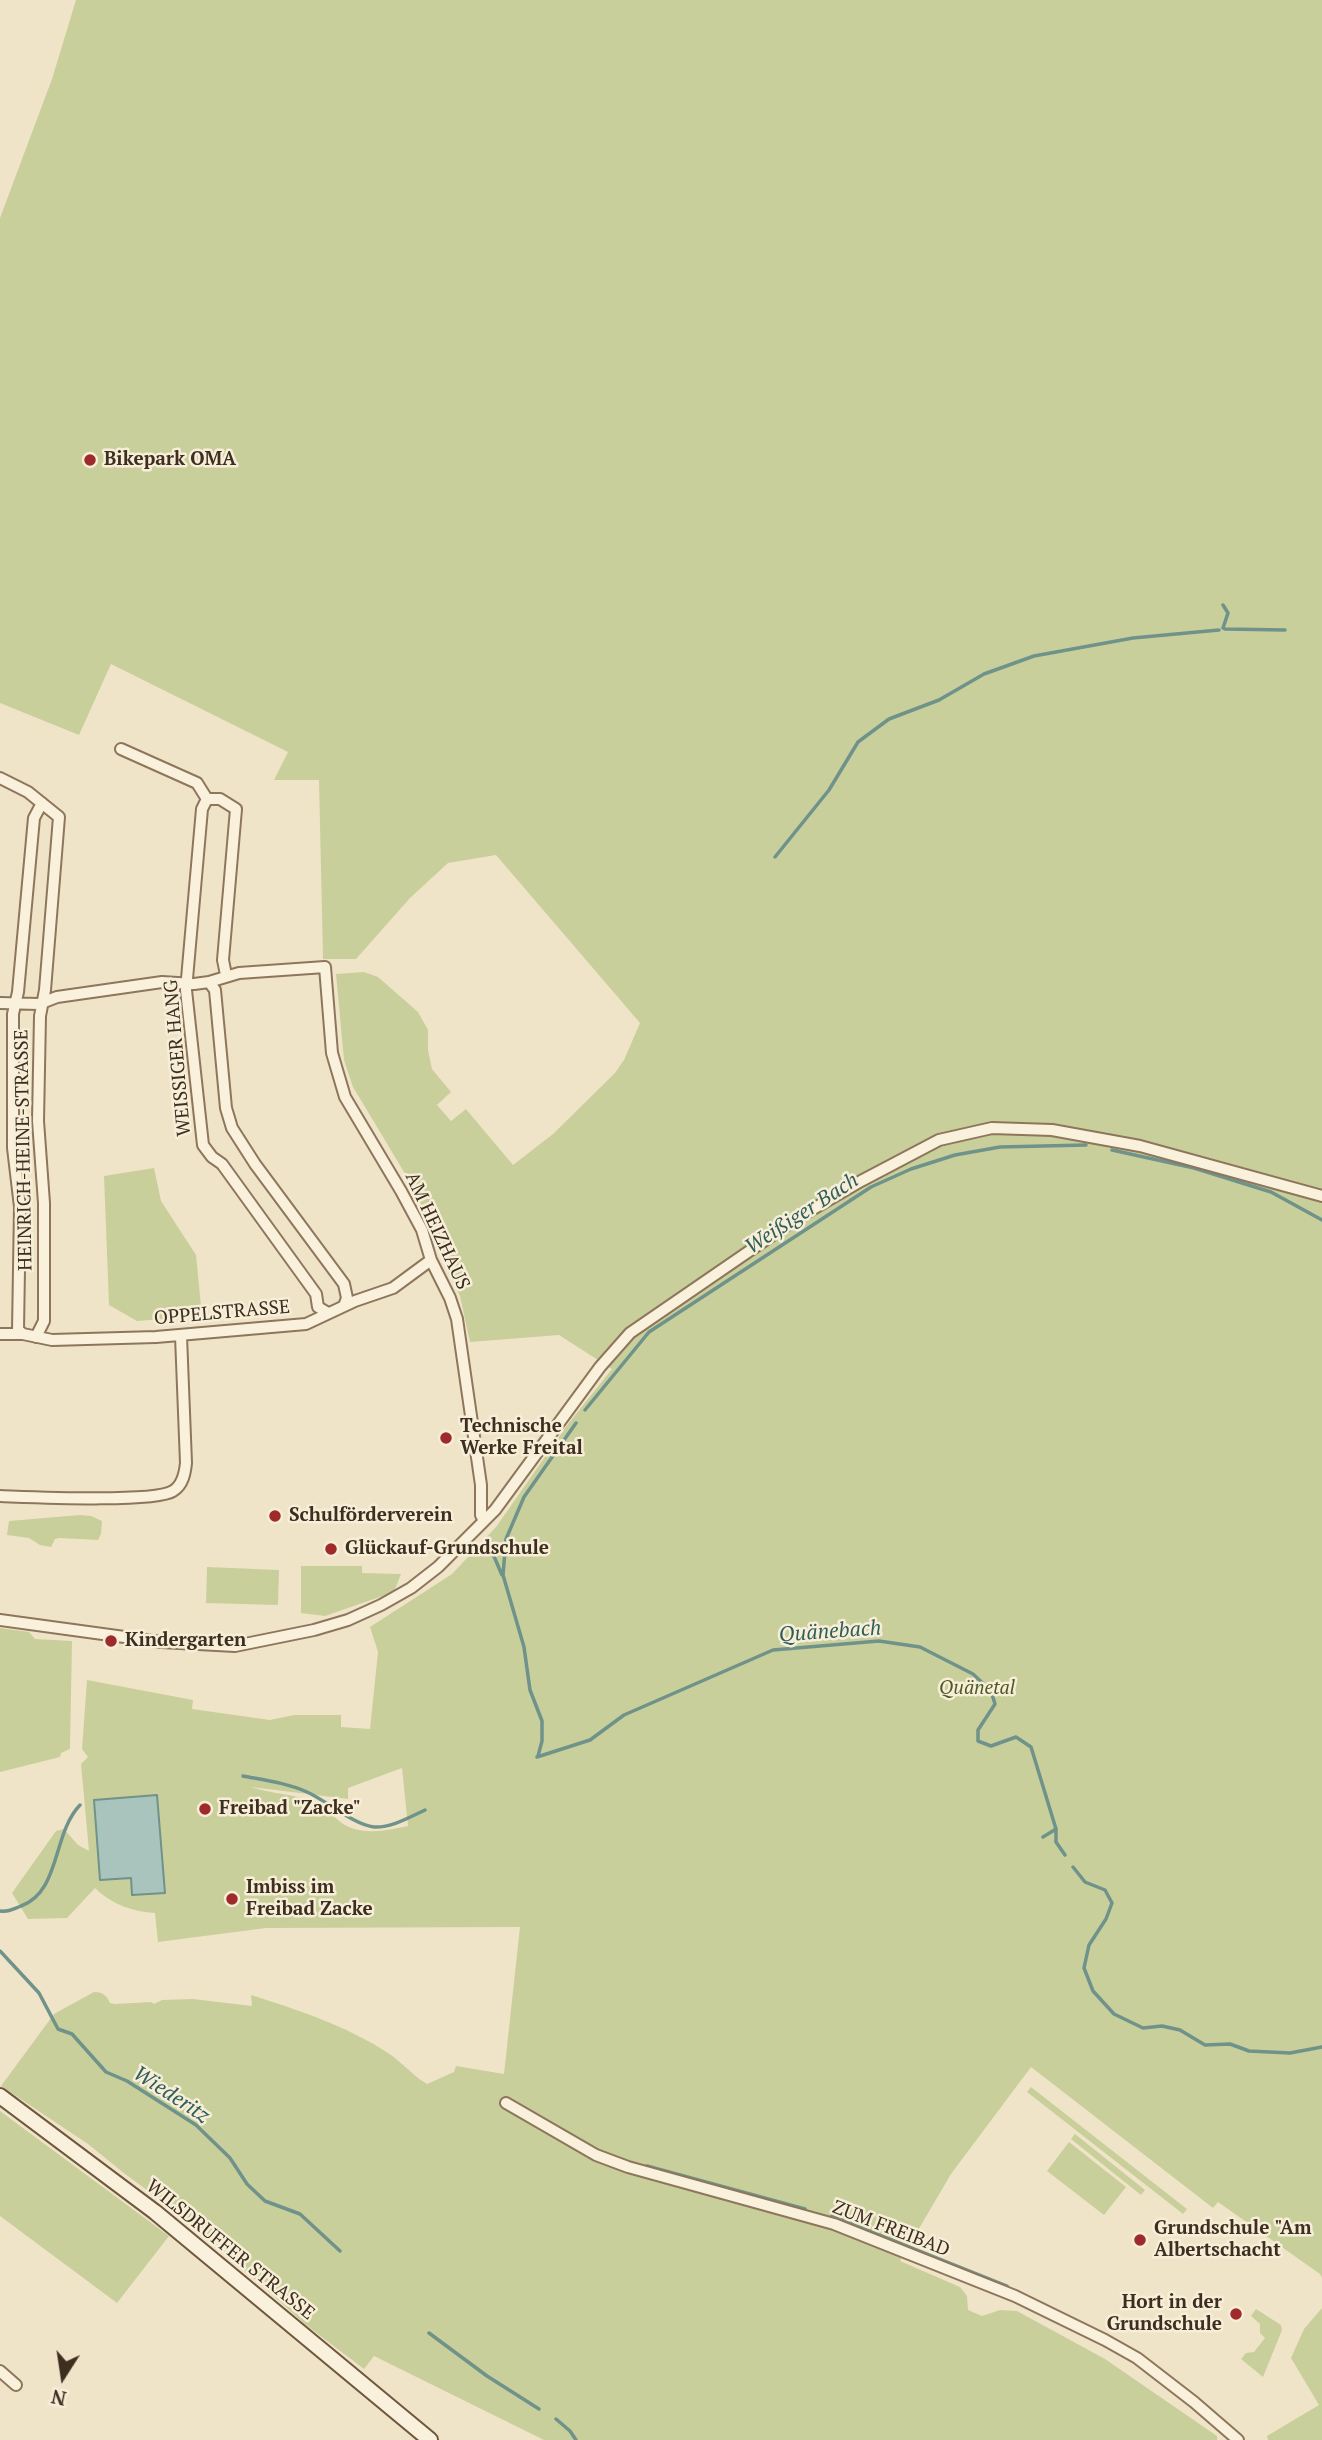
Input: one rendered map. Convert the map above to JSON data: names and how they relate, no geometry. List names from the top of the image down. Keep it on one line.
{"streets":{"main road":["WILSDRUFFER STRASSE"],"street":["WEISSIGER HANG","HEINRICH-HEINE-STRASSE","AM HEIZHAUS","OPPELSTRASSE","ZUM FREIBAD"]},"crossings":[["WEISSIGER HANG","OPPELSTRASSE"],["HEINRICH-HEINE-STRASSE","OPPELSTRASSE"],["AM HEIZHAUS","OPPELSTRASSE"]],"water":["Weißiger Bach","Quänebach","Wiederitz"],"parks":["Quänetal"],"places":["Bikepark OMA","Technische Werke Freital","Schulförderverein","Glückauf-Grundschule","Kindergarten","Freibad \"Zacke\"","Imbiss im Freibad Zacke","Grundschule \"Am Albertschacht","Hort in der Grundschule"],"north":"bottom"}
